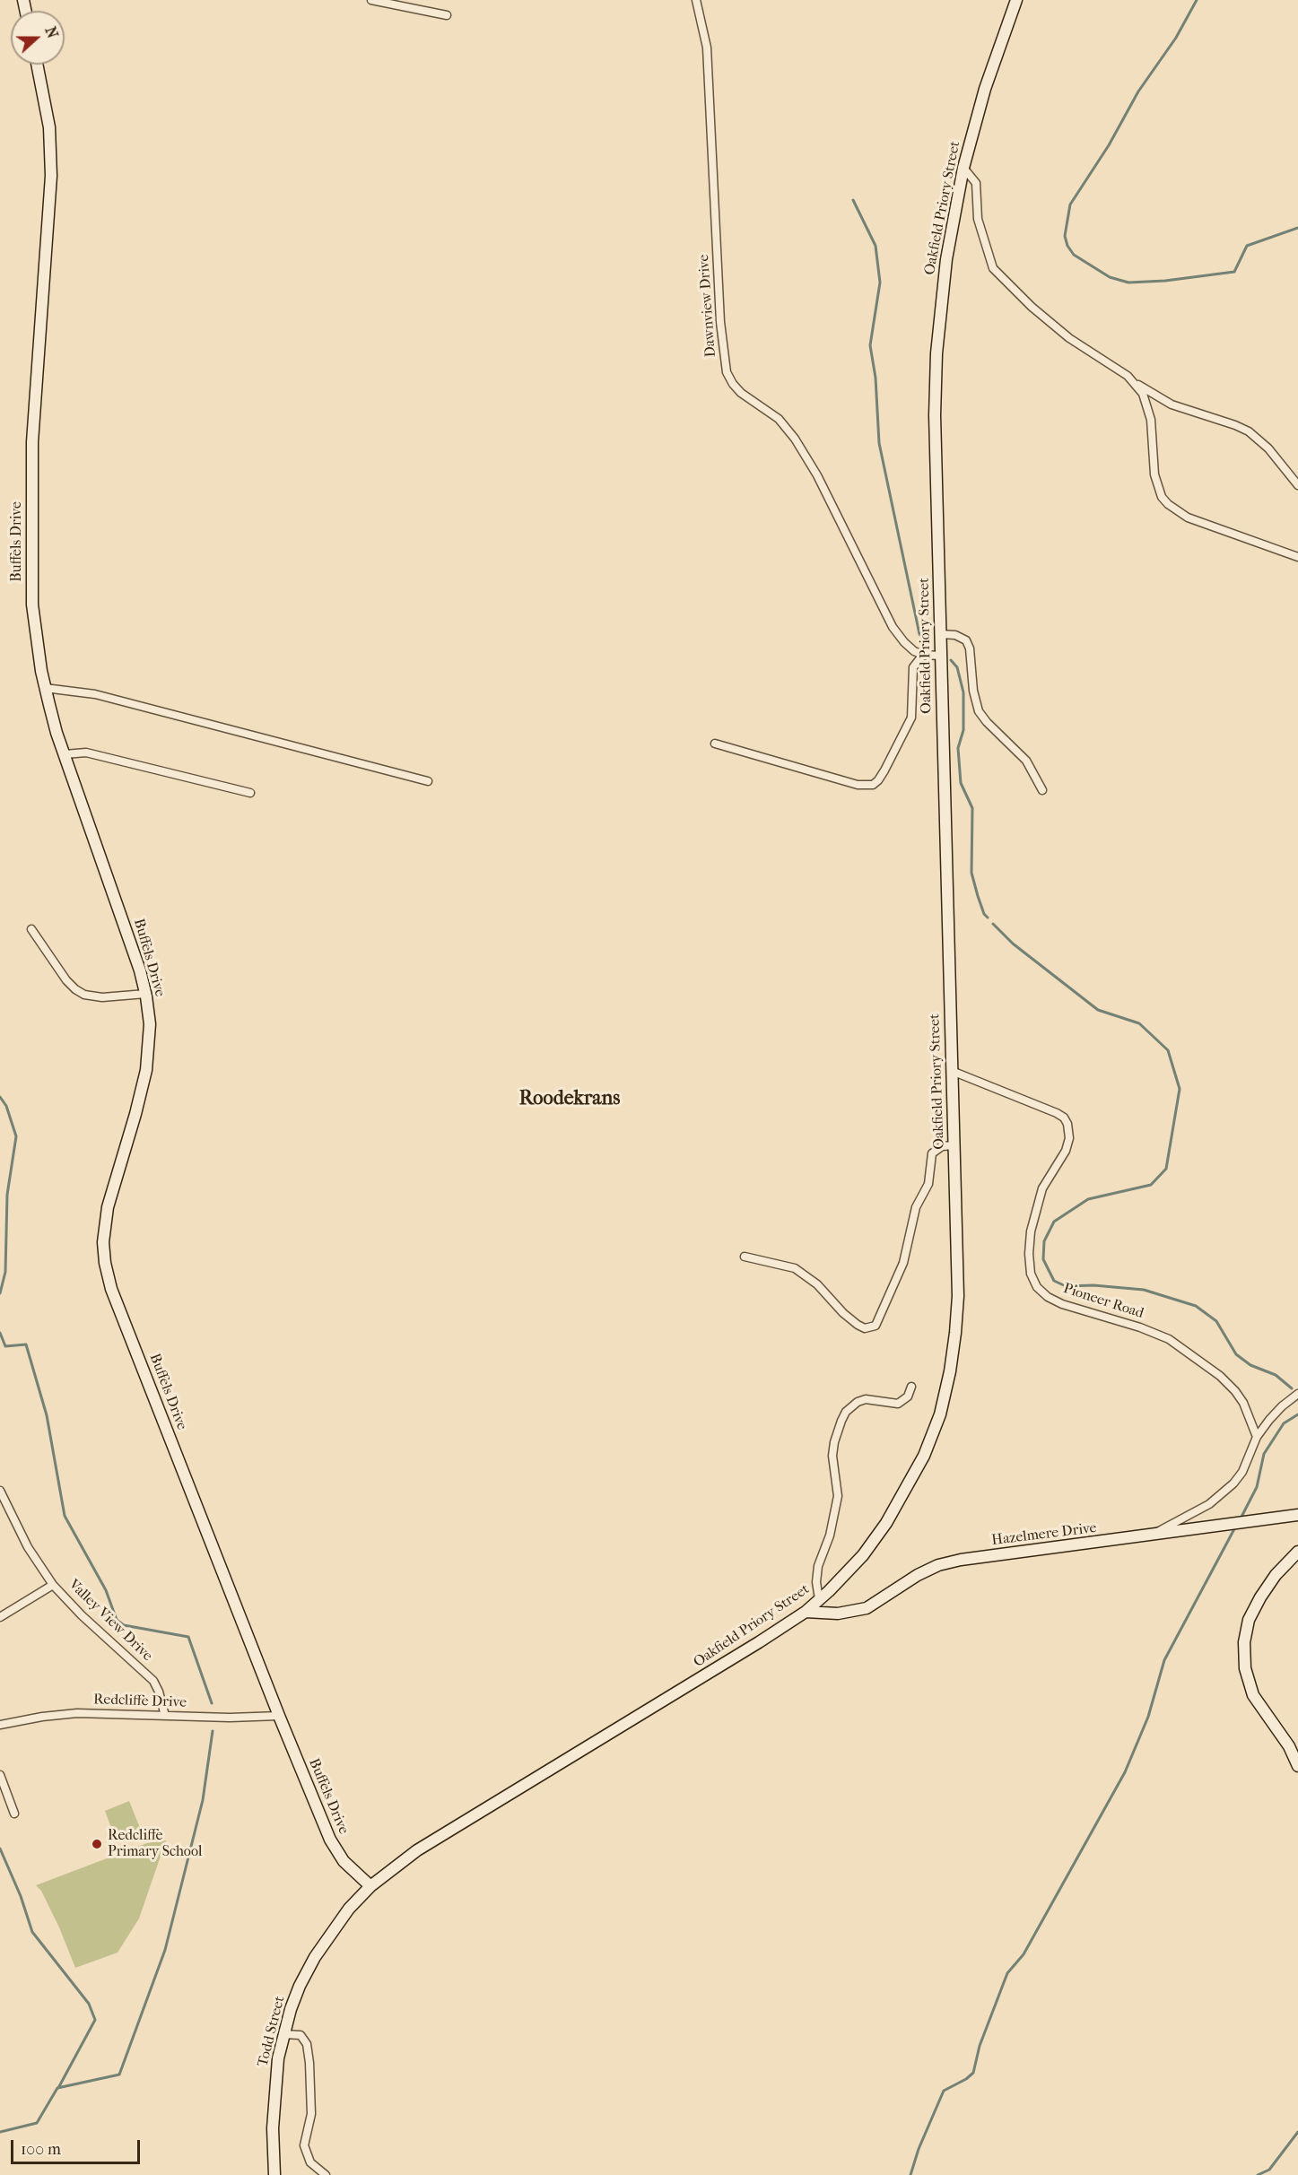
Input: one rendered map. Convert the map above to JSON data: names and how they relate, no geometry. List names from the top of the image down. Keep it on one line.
{"streets":{"street":["Oakfield Priory Street","Dawnview Drive","Buffels Drive","Pioneer Road","Hazelmere Drive","Valley View Drive","Redcliffe Drive","Todd Street"]},"crossings":[["Oakfield Priory Street","Buffels Drive"],["Oakfield Priory Street","Pioneer Road"],["Oakfield Priory Street","Hazelmere Drive"],["Oakfield Priory Street","Todd Street"],["Buffels Drive","Redcliffe Drive"],["Buffels Drive","Todd Street"],["Valley View Drive","Redcliffe Drive"]],"districts":["Roodekrans"],"places":["Redcliffe Primary School"],"scale_bar":"100 m","north":"right"}
